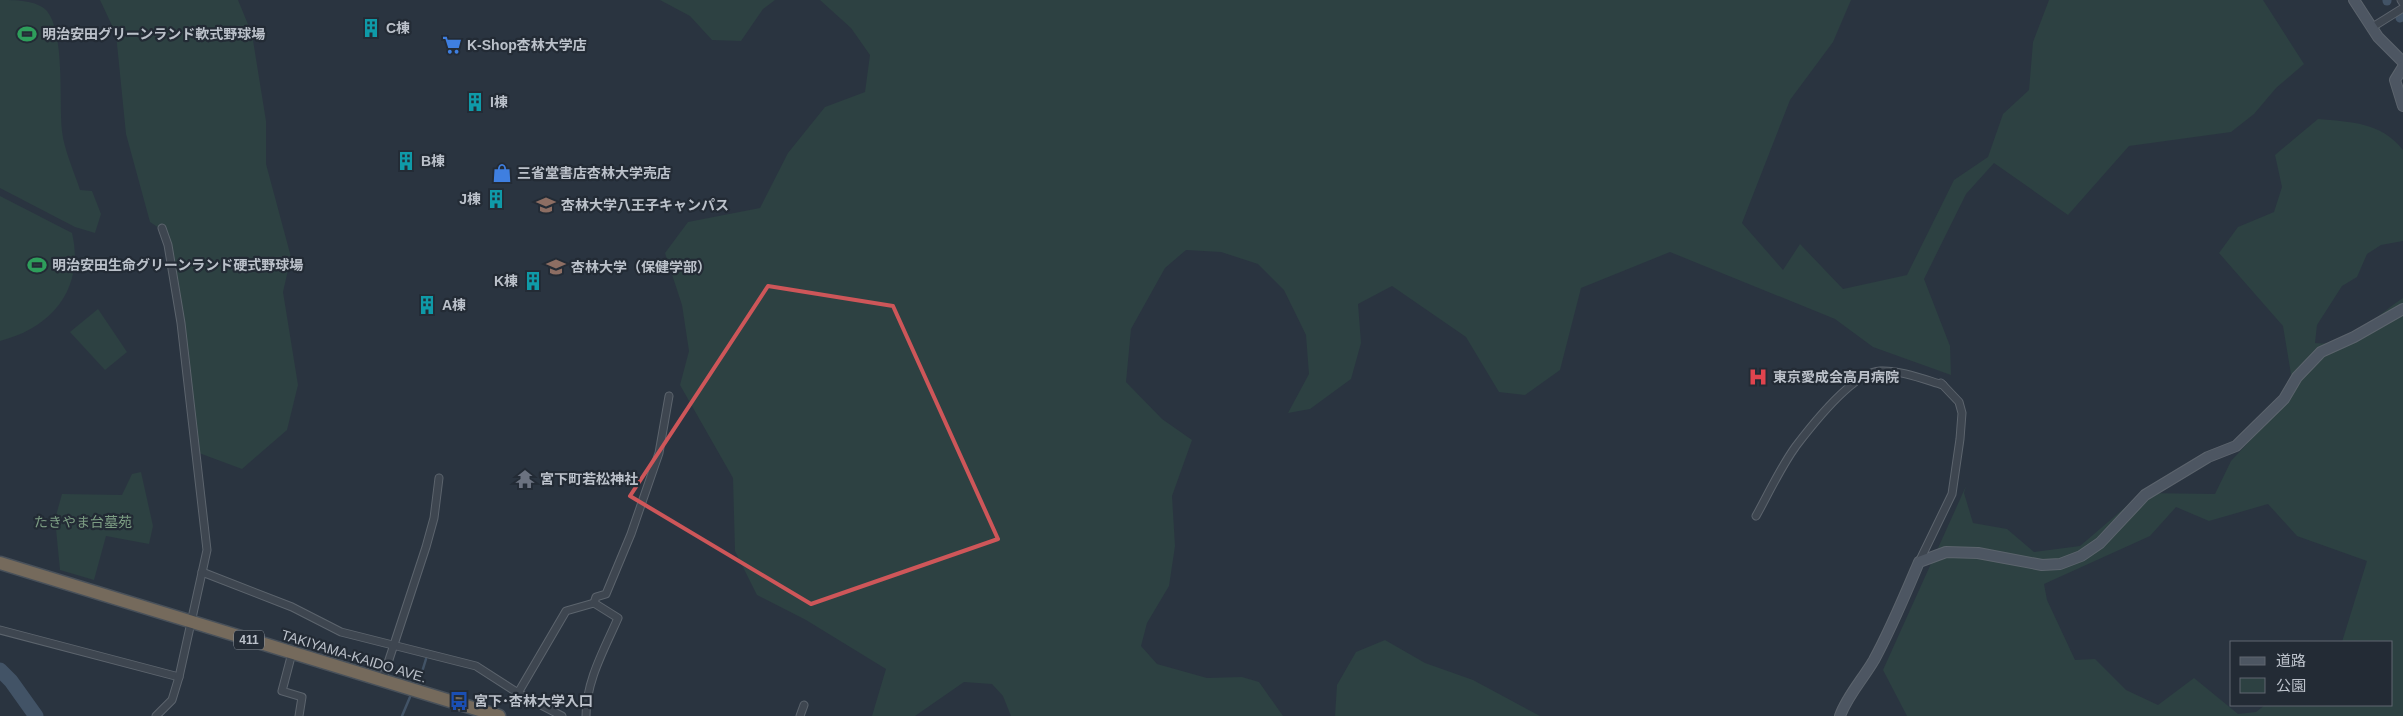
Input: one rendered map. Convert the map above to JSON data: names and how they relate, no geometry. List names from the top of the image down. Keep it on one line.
{"streets":{"highway":["411","TAKIYAMA-KAIDO AVE."]},"parks":["たきやま台墓苑"],"places":{"building":["C棟","I棟","B棟","J棟","K棟","A棟"],"sports":["明治安田グリーンランド軟式野球場","明治安田生命グリーンランド硬式野球場"],"supermarket":["K-Shop杏林大学店"],"shop":["三省堂書店杏林大学売店"],"school or university":["杏林大学八王子キャンパス","杏林大学（保健学部）"],"hospital":["東京愛成会高月病院"],"temple":["宮下町若松神社"],"bus stop":["宮下･杏林大学入口"]},"legend":["道路","公園"]}
